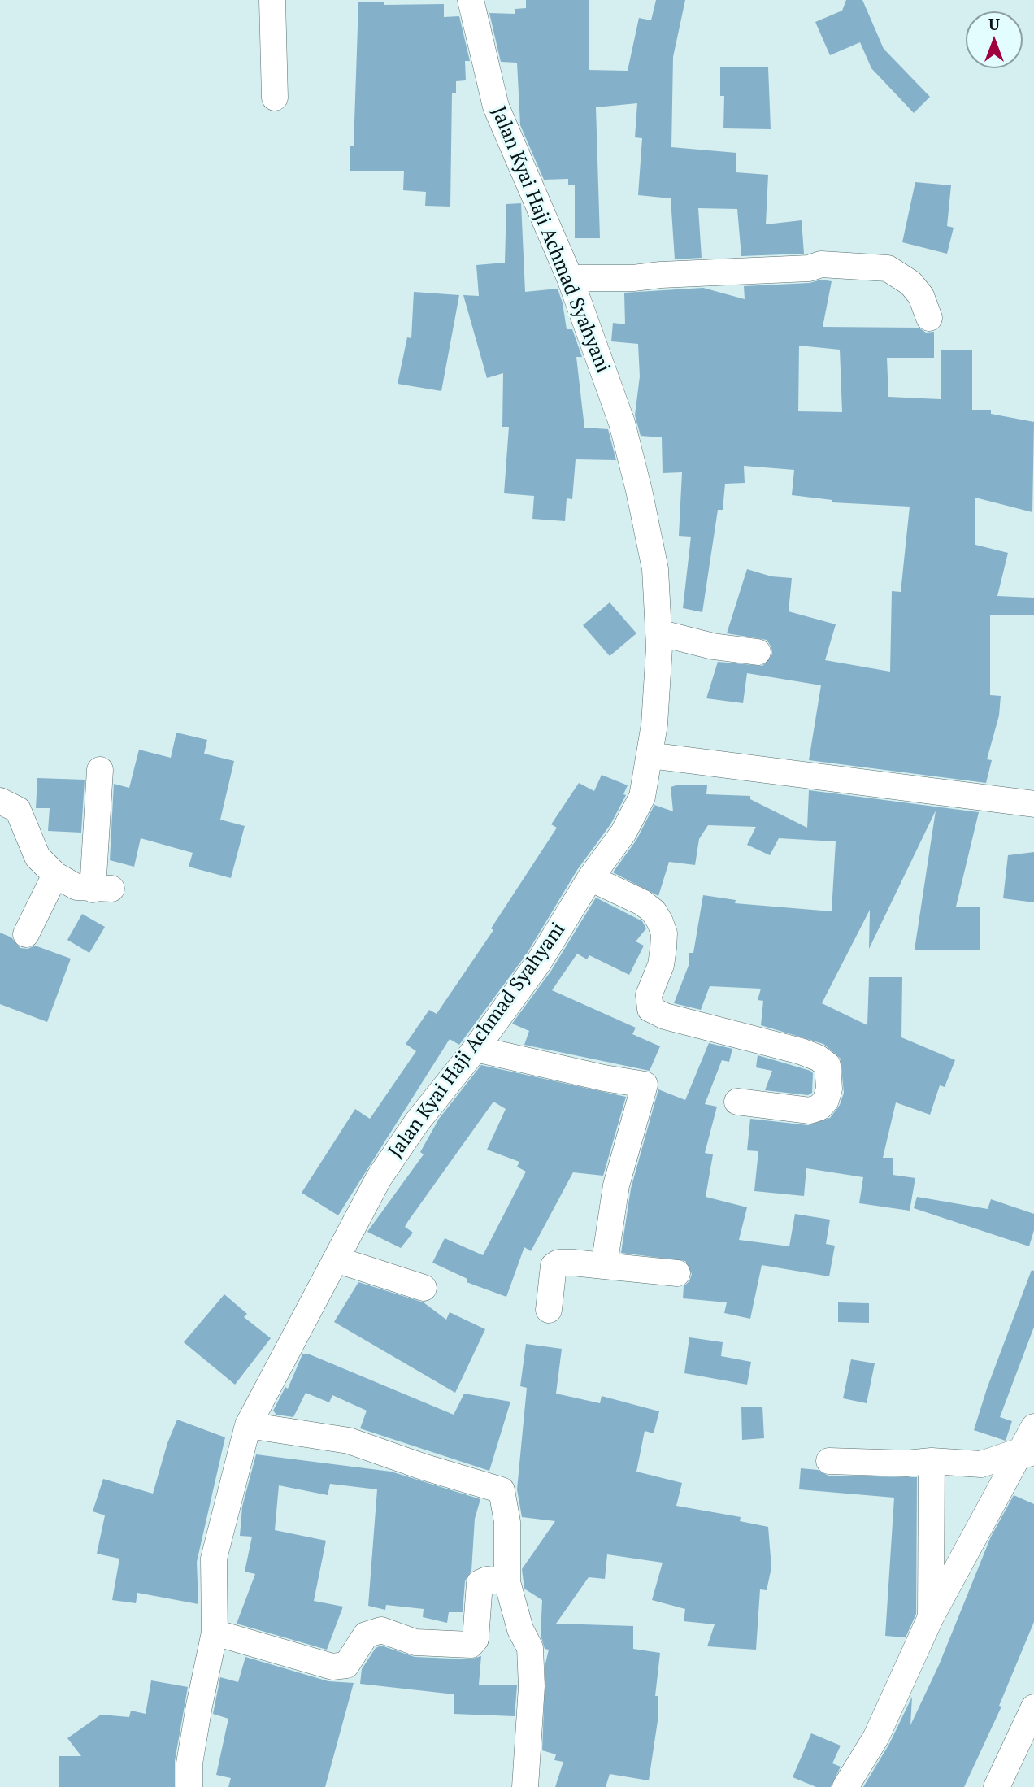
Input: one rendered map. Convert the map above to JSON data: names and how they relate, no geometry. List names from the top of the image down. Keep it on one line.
{"streets":{"street":["Jalan Kyai Haji Achmad Syahyani"]},"north":"top"}
